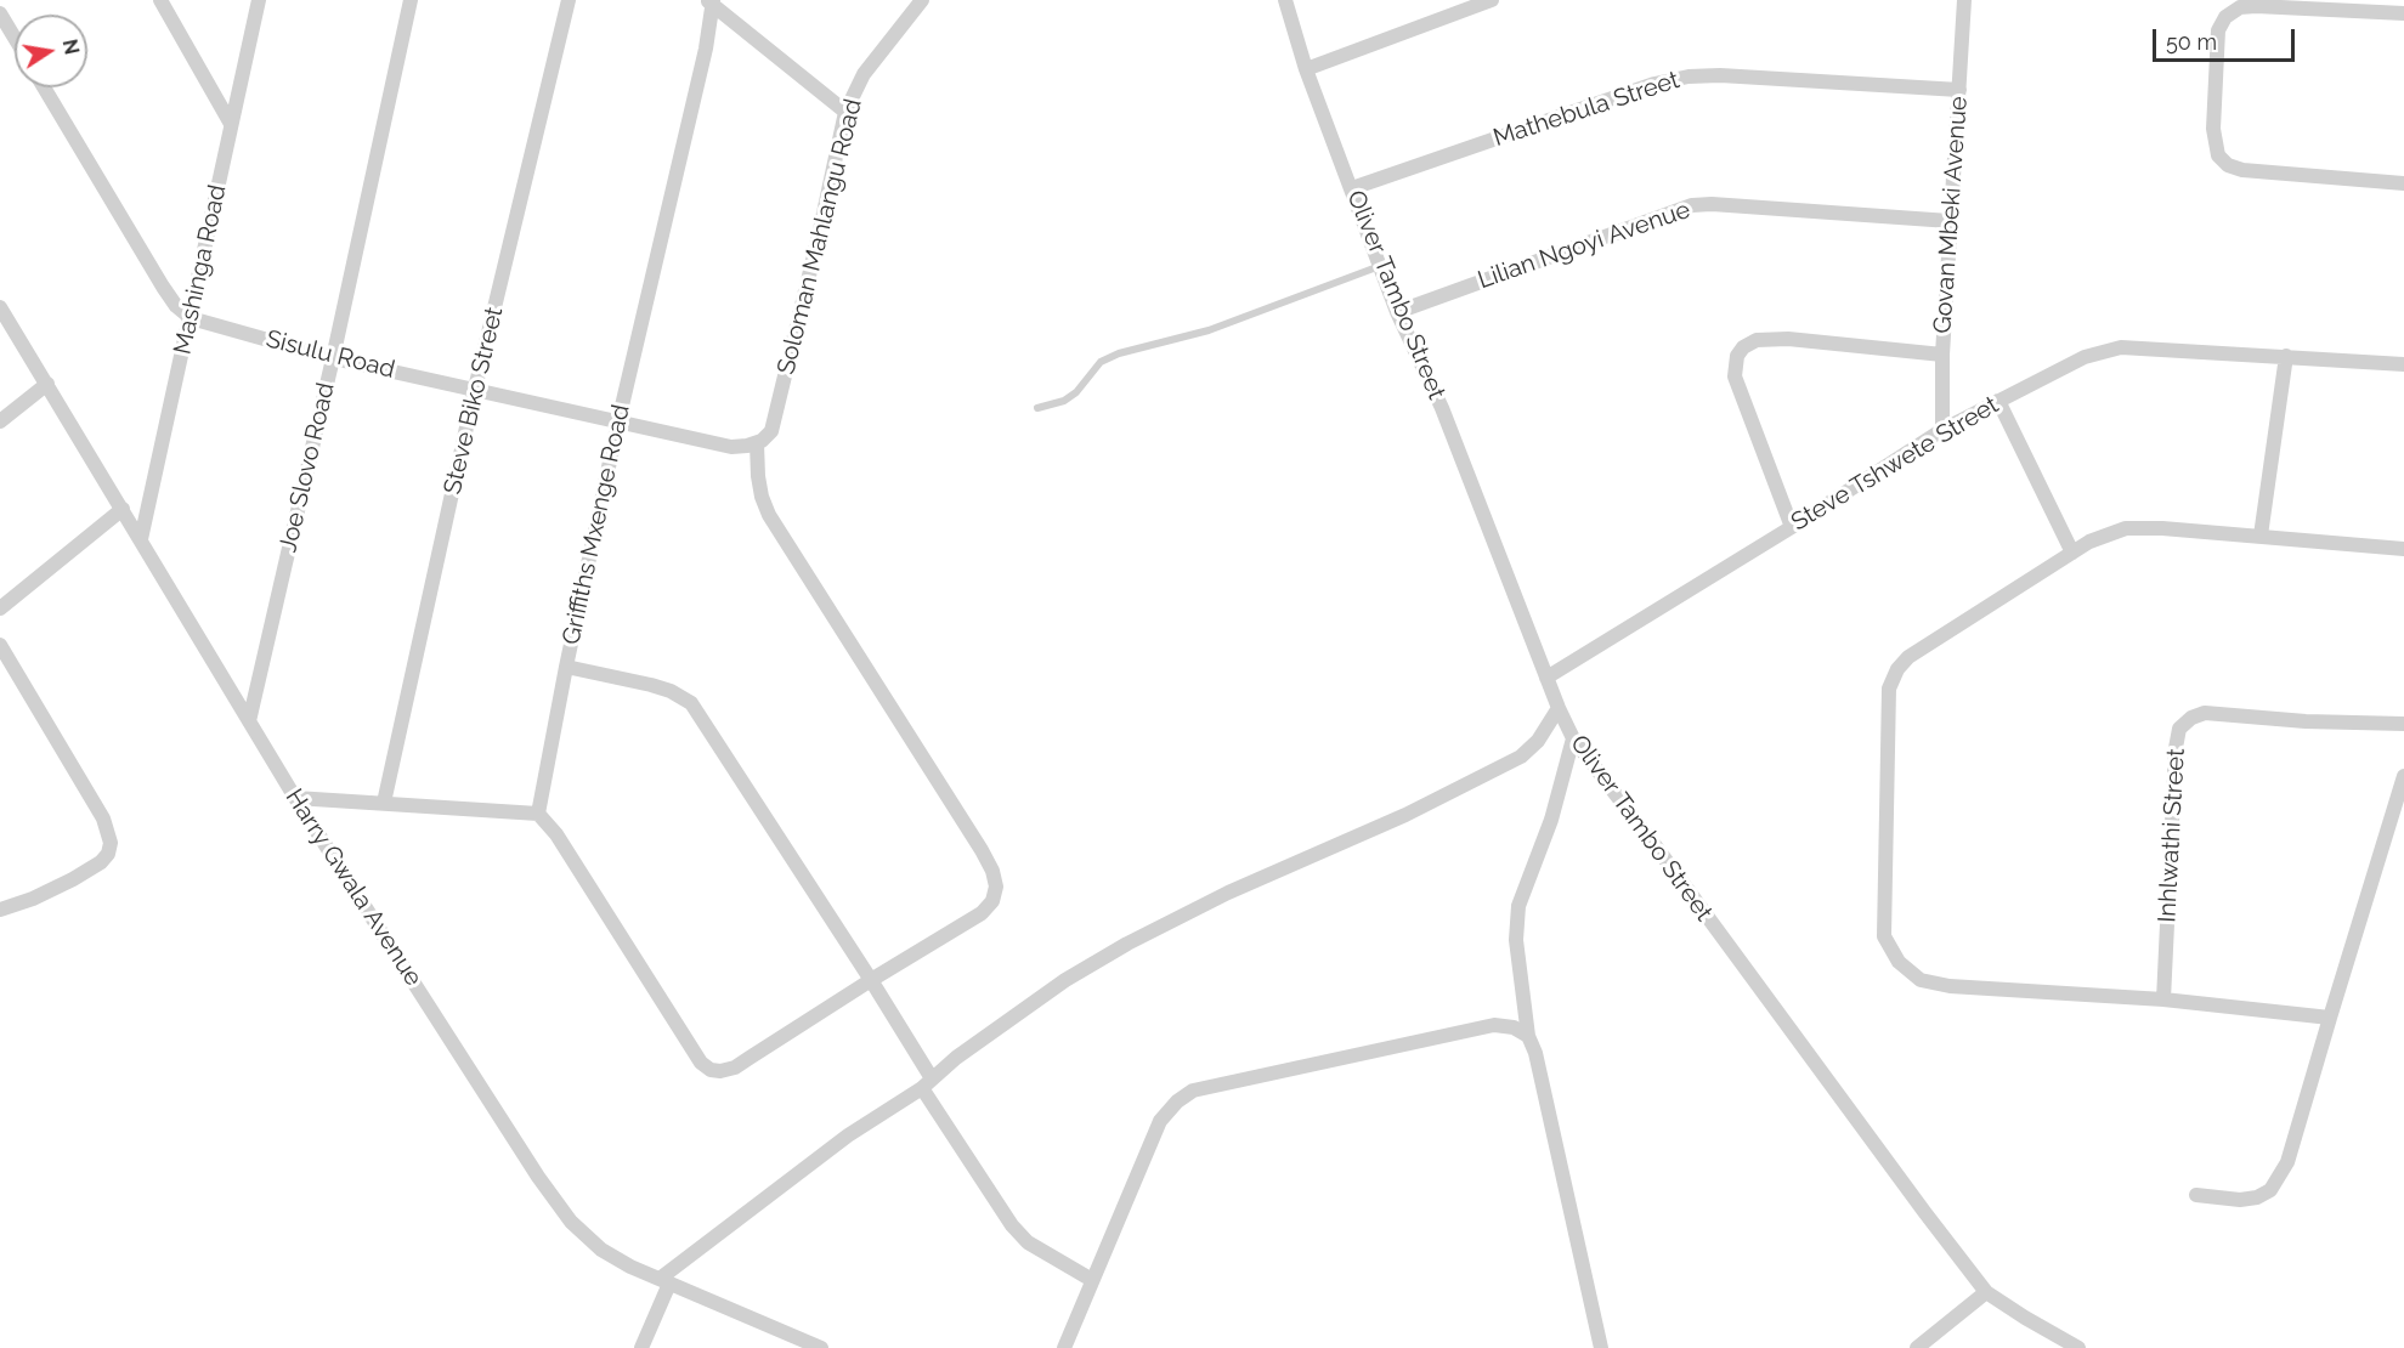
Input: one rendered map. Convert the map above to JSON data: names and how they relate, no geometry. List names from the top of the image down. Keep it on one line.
{"streets":{"street":["Mathebula Street","Govan Mbeki Avenue","Soloman Mahlangu Road","Lilian Ngoyi Avenue","Mashinga Road","Oliver Tambo Street","Sisulu Road","Steve Biko Street","Steve Tshwete Street","Joe Slovo Road","Griffiths Mxenge Road","Inhlwathi Street","Harry Gwala Avenue"]},"crossings":[["Mathebula Street","Govan Mbeki Avenue"],["Mathebula Street","Oliver Tambo Street"],["Govan Mbeki Avenue","Lilian Ngoyi Avenue"],["Govan Mbeki Avenue","Steve Tshwete Street"],["Soloman Mahlangu Road","Sisulu Road"],["Lilian Ngoyi Avenue","Oliver Tambo Street"],["Mashinga Road","Sisulu Road"],["Mashinga Road","Harry Gwala Avenue"],["Oliver Tambo Street","Steve Tshwete Street"],["Sisulu Road","Steve Biko Street"],["Sisulu Road","Joe Slovo Road"],["Sisulu Road","Griffiths Mxenge Road"],["Joe Slovo Road","Harry Gwala Avenue"]],"scale_bar":"50 m","north":"right"}
